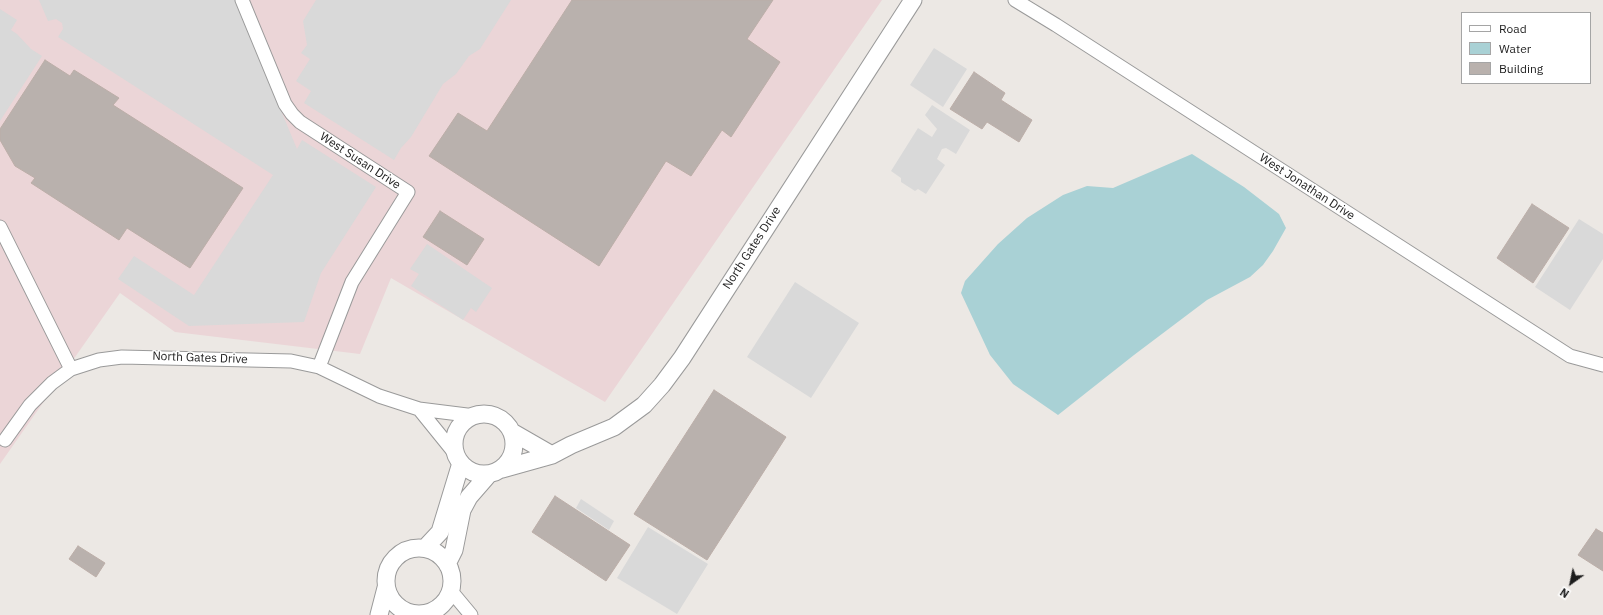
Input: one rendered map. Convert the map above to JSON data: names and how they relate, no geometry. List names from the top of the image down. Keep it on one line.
{"streets":{"street":["West Susan Drive","West Jonathan Drive","North Gates Drive"]},"crossings":[["West Susan Drive","North Gates Drive"]],"legend":["Road","Water","Building"],"north":"bottom left"}
